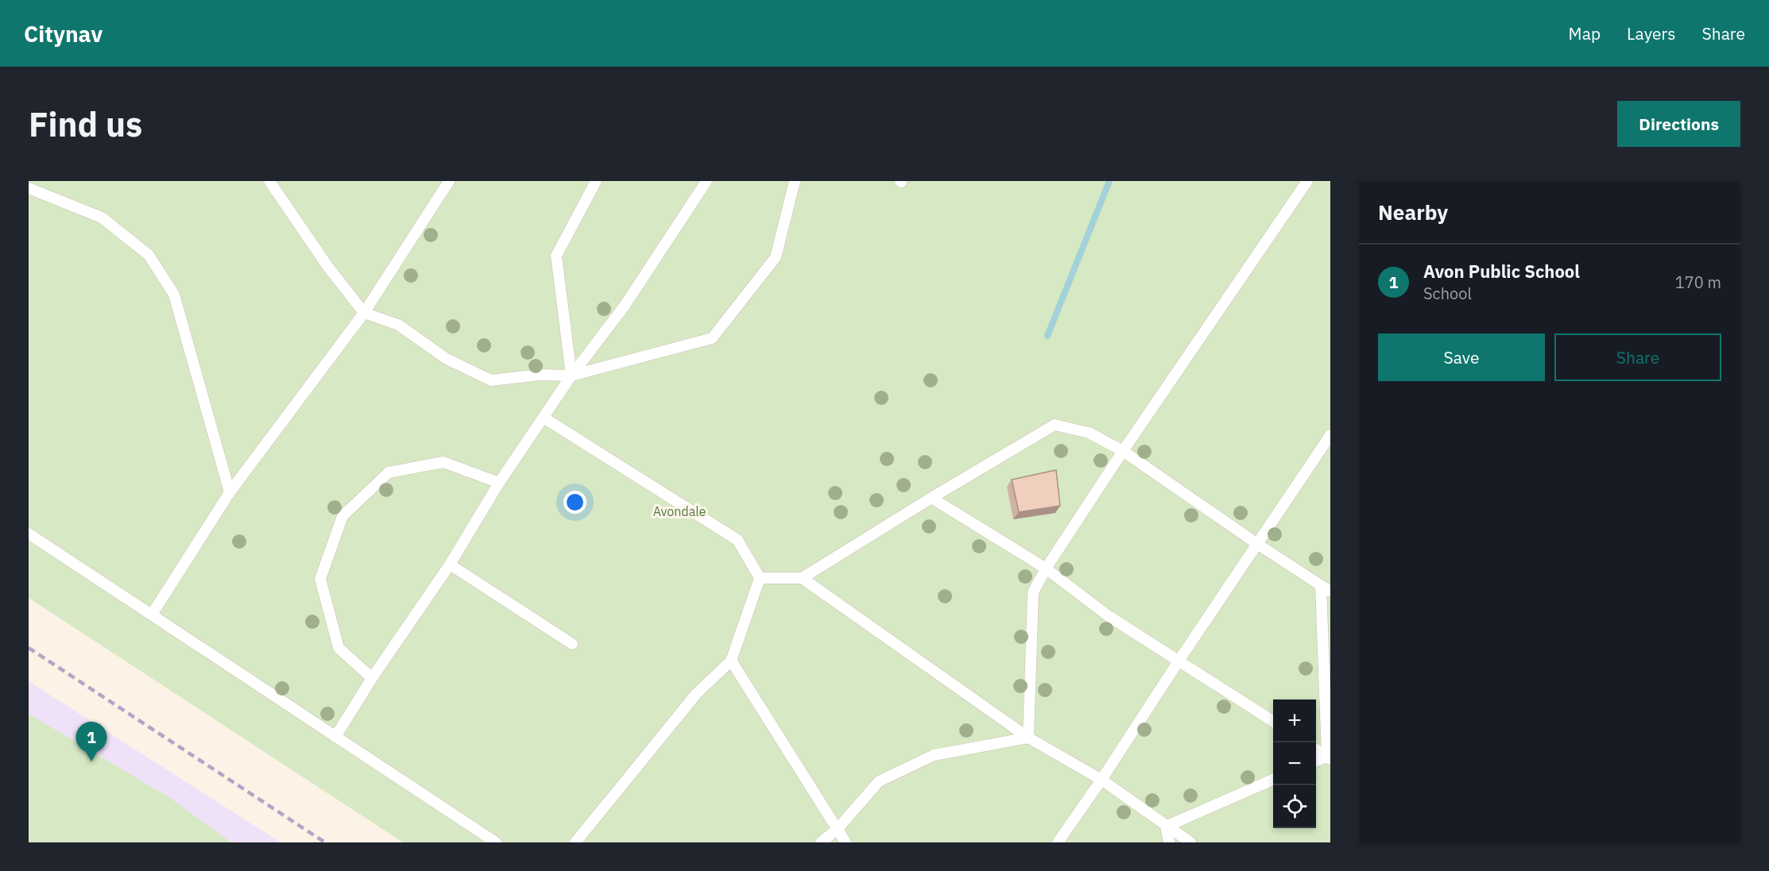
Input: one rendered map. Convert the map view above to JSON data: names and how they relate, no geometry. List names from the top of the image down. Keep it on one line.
{"parks":["Avondale"],"page":{"header":"Citynav","nav":["Map","Layers","Share"],"buttons":["Directions",["Save","Share"]],"title":"Find us","heading":"Nearby","list":[{"mark":"1","name":"Avon Public School","note":"School","value":"170 m"}],"map_buttons":["+","−"],"pins":"1"}}
